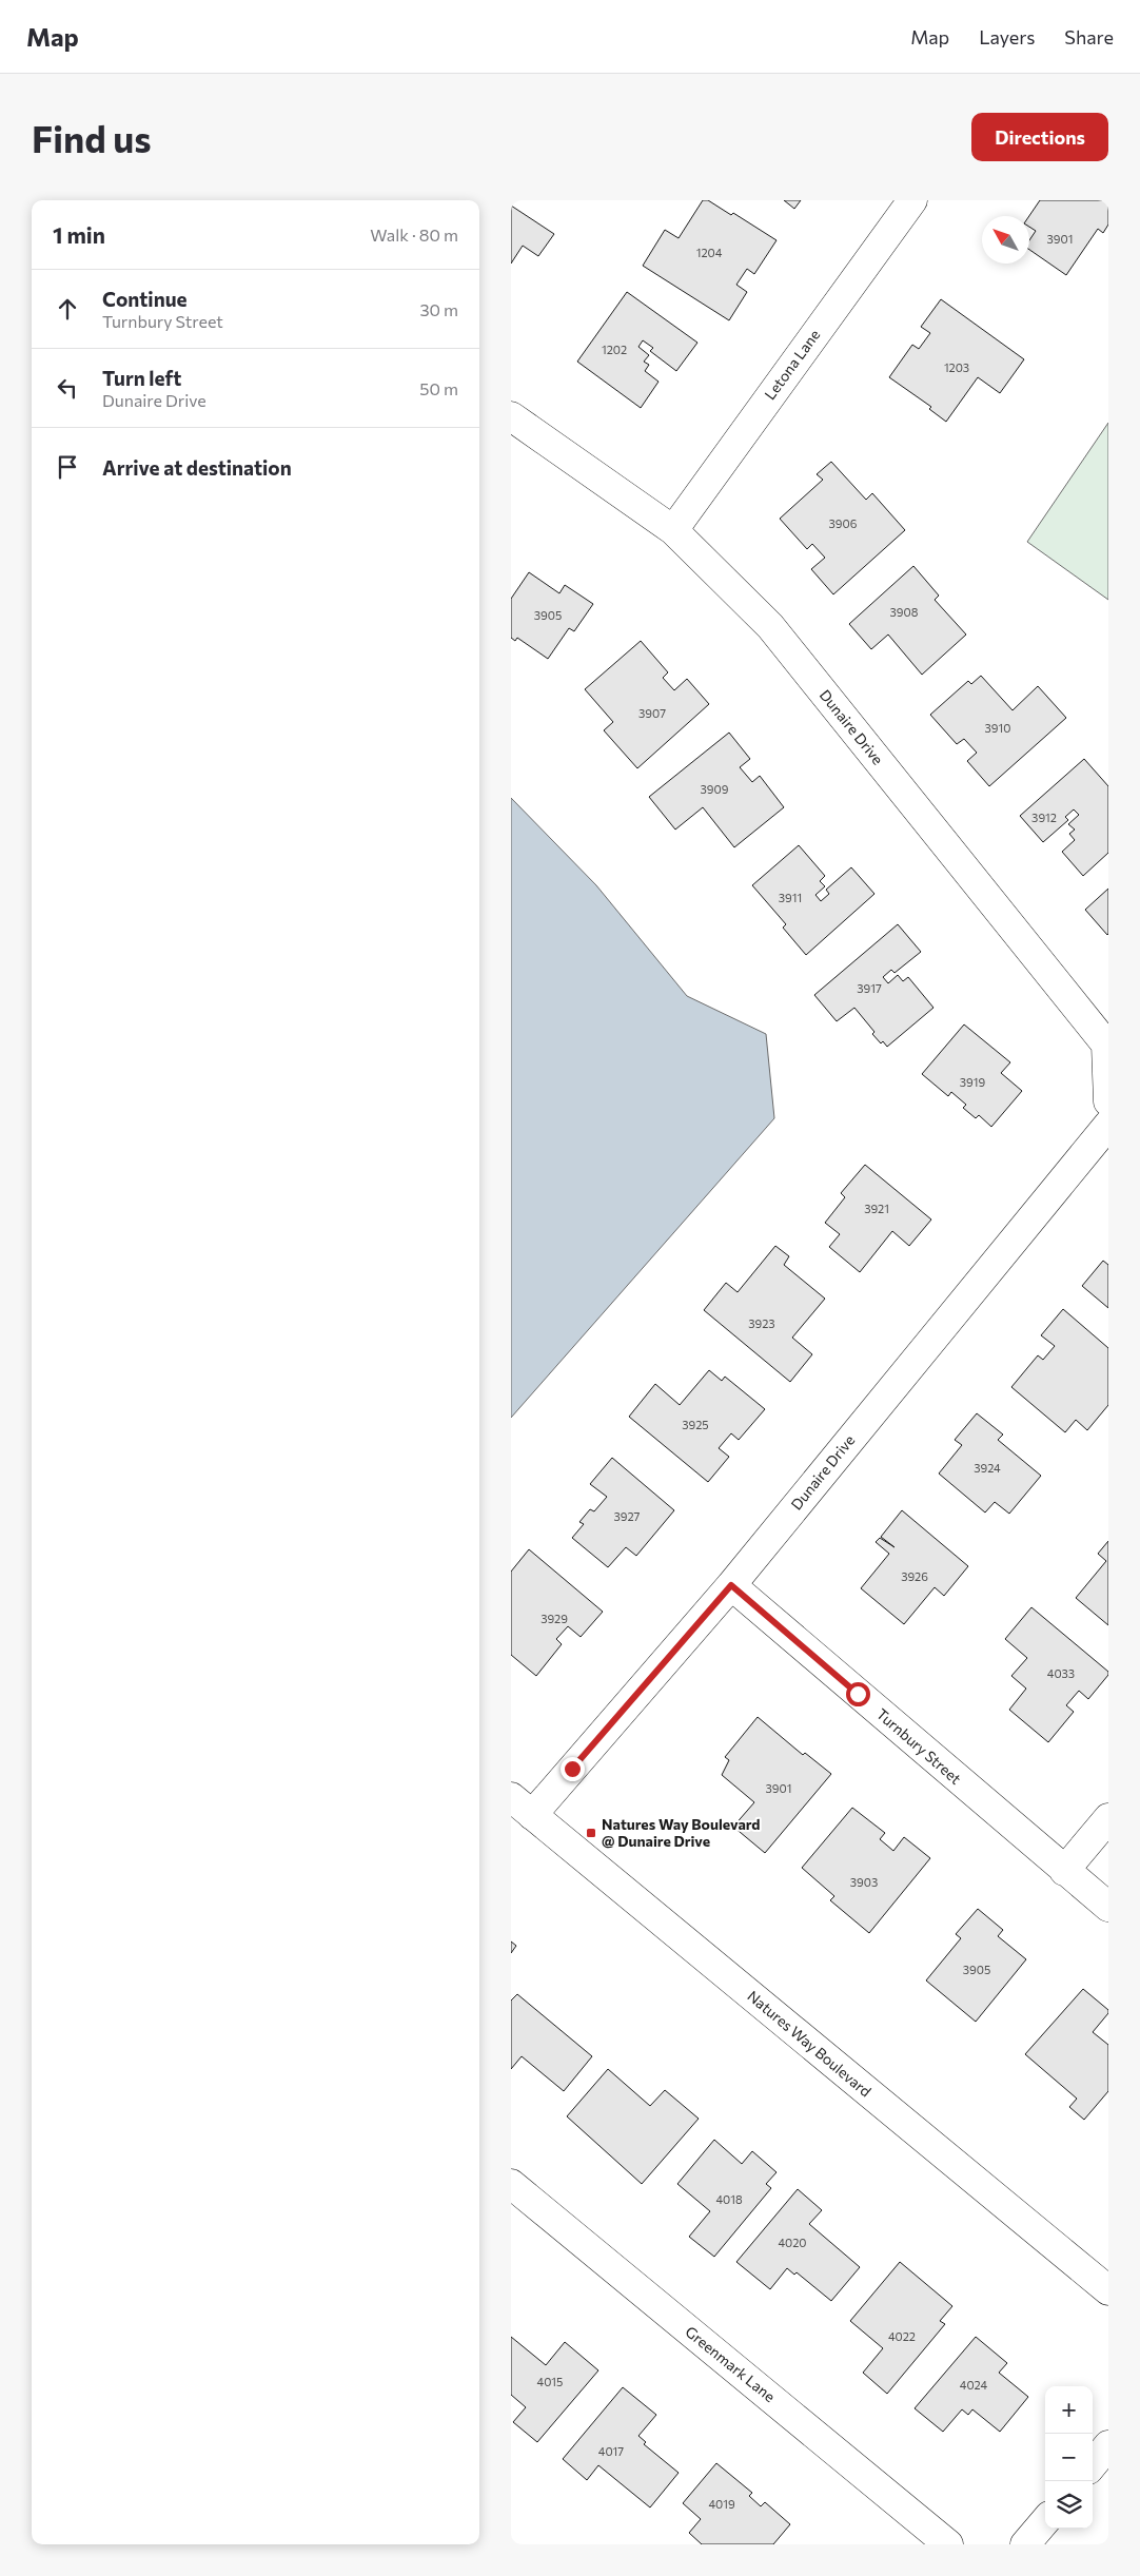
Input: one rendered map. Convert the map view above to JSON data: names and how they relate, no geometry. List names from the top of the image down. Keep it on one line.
{"streets":{"street":["Letona Lane","Dunaire Drive","Turnbury Street","Natures Way Boulevard","Greenmark Lane"]},"crossings":[["Letona Lane","Dunaire Drive"],["Dunaire Drive","Turnbury Street"],["Dunaire Drive","Natures Way Boulevard"]],"places":{"transit":["Natures Way Boulevard @ Dunaire Drive"]},"house_numbers":["3901","1204","1202","1203","3906","3908","3905","3907","3910","3909","3912","3911","3917","3919","3921","3923","3925","3924","3927","3926","3929","4033","3901","3903","3905","4018","4020","4022","4015","4024","4017","4019"],"north":"top left","page":{"header":"Map","nav":["Map","Layers","Share"],"buttons":"Directions","title":"Find us","heading":["1 min","Walk · 80 m"],"list":[["Continue","Turnbury Street","30 m"],["Turn left","Dunaire Drive","50 m"],"Arrive at destination"],"map_buttons":["+","−"]}}
